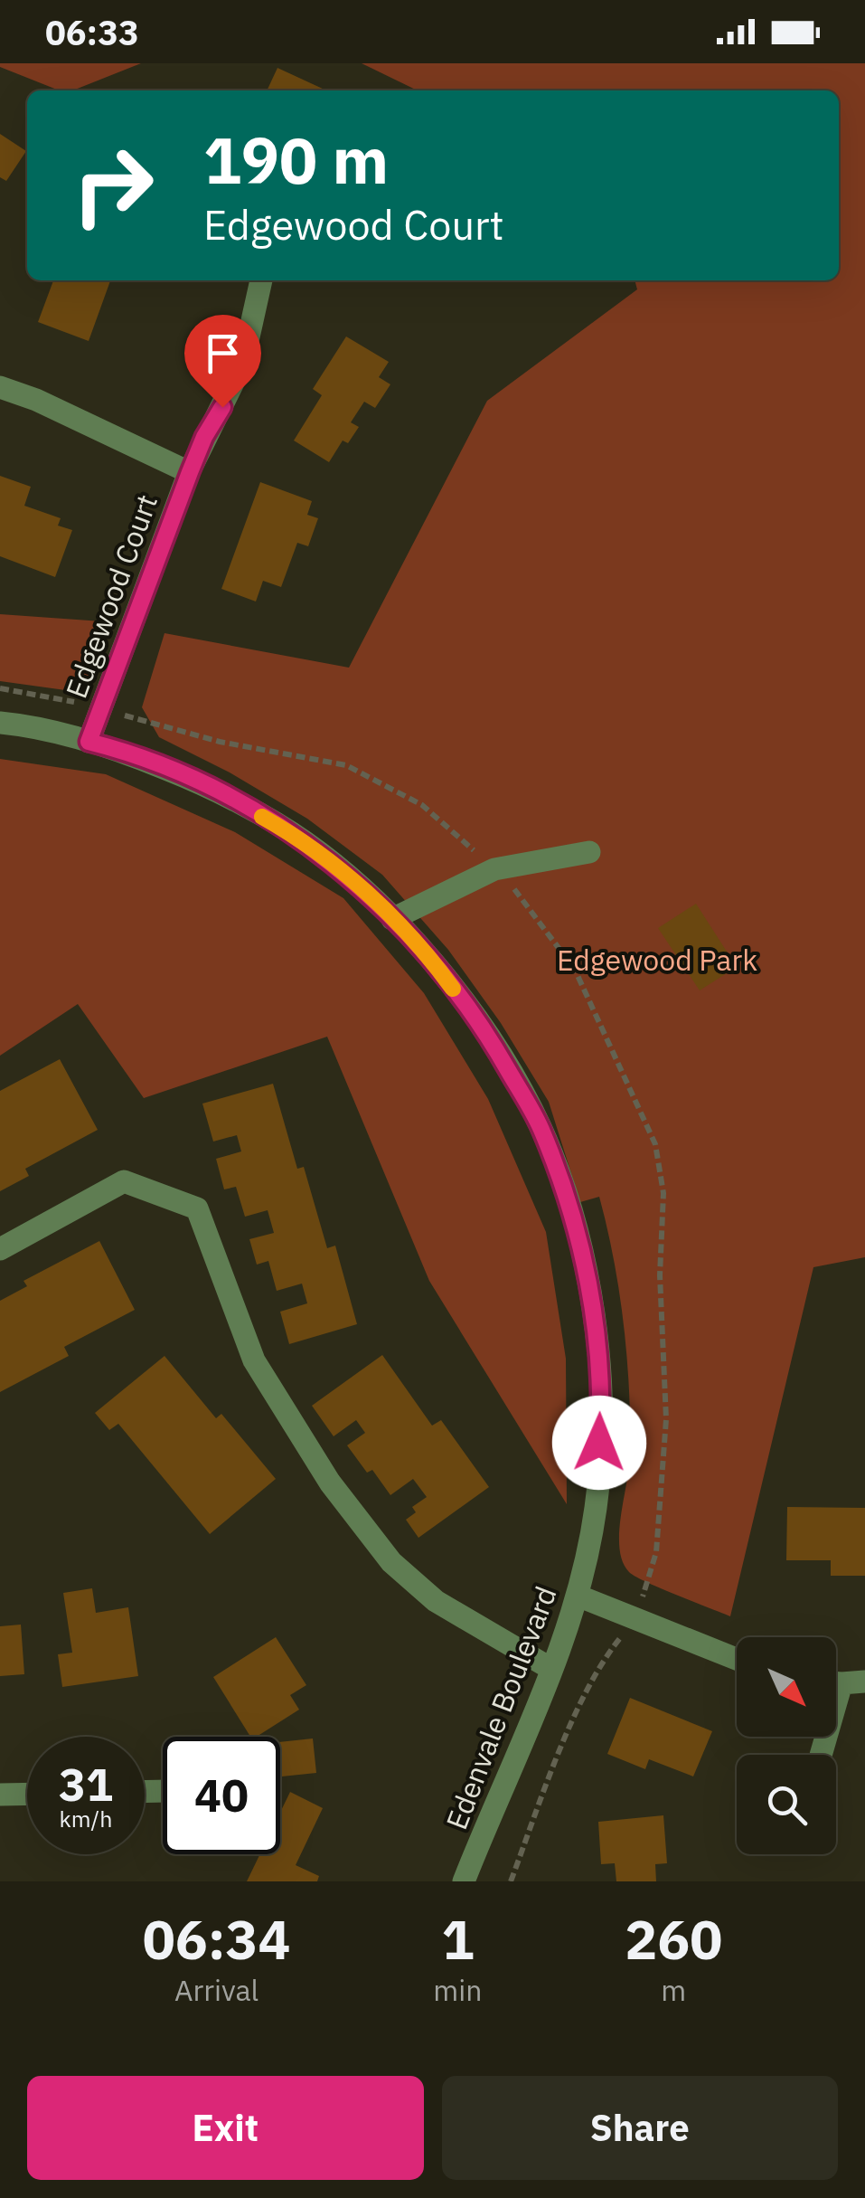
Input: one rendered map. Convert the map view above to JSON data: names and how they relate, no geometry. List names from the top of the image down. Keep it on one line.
{"streets":{"street":["Edgewood Court","Edenvale Boulevard"]},"crossings":[["Edgewood Court","Edenvale Boulevard"]],"parks":["Edgewood Park"],"north":"bottom right","page":{"status":"06:33","turn":["190 m","Edgewood Court"],"speed":"31 km/h","limit":"40","eta":["06:34","Arrival","1","min","260","m"],"buttons":["Exit","Share"]}}
